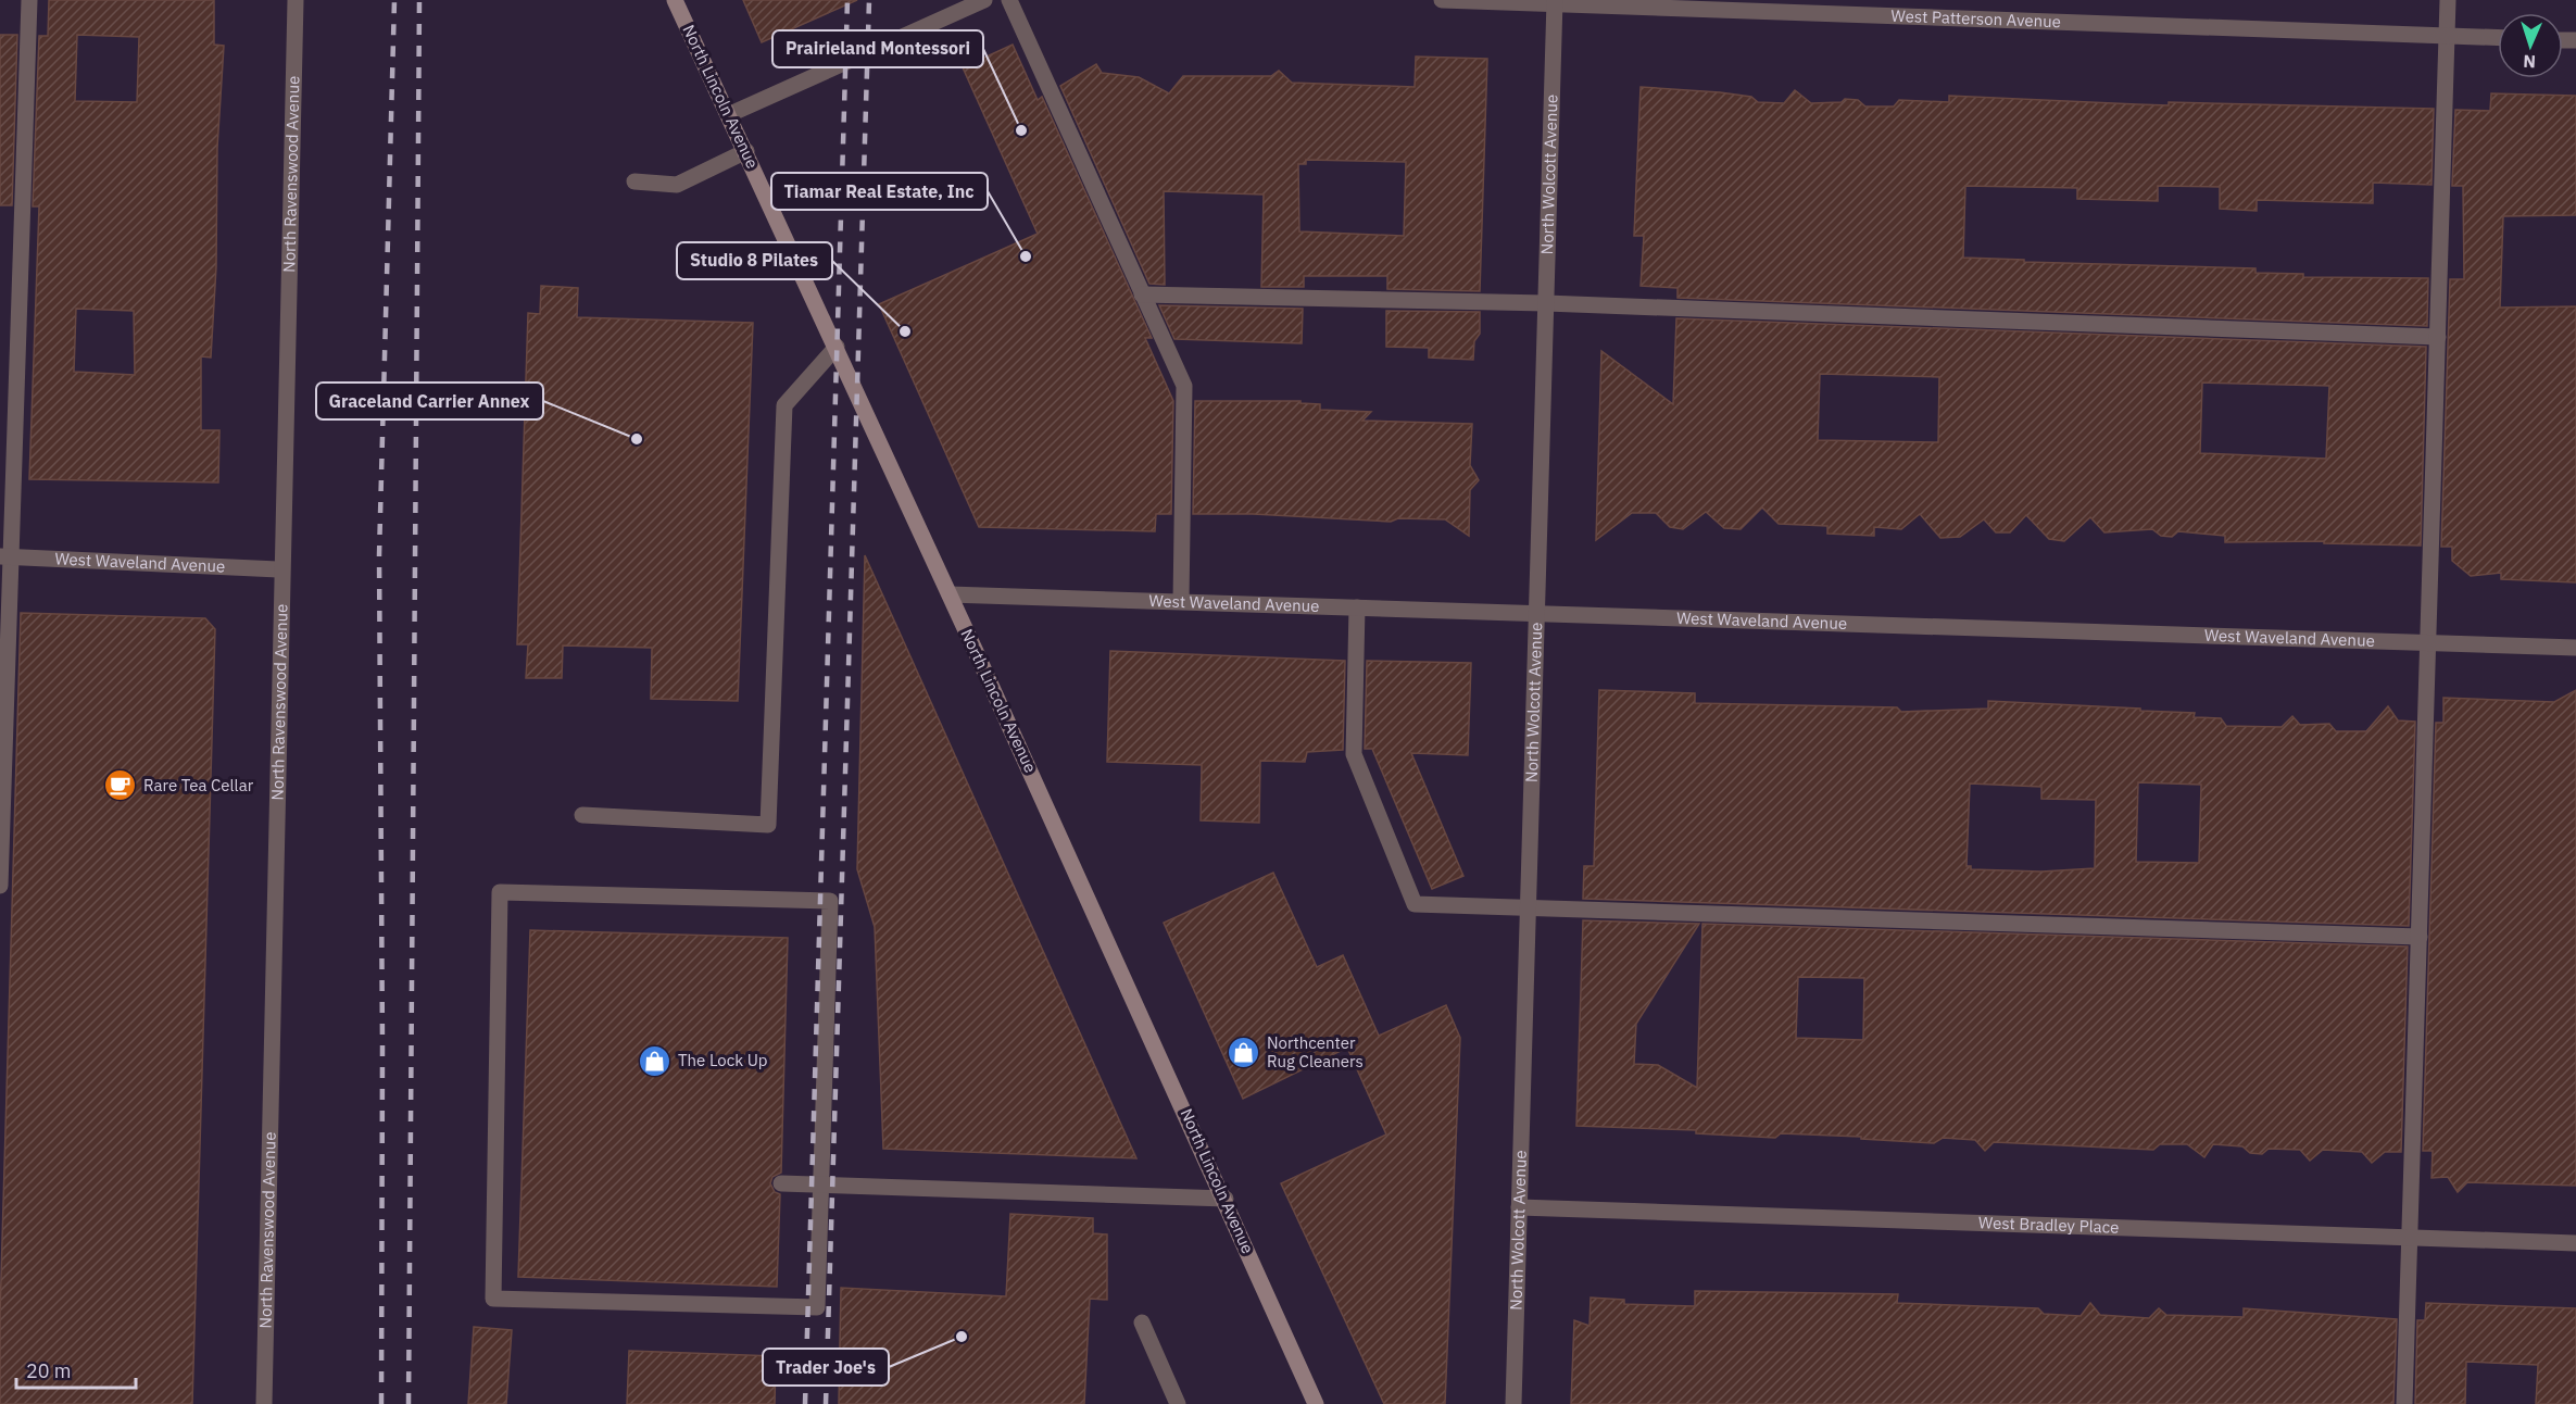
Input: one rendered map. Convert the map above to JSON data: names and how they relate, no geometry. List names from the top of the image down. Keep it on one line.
{"streets":{"main road":["North Lincoln Avenue"],"street":["West Patterson Avenue","North Ravenswood Avenue","North Wolcott Avenue","West Waveland Avenue","West Bradley Place"]},"crossings":[["West Patterson Avenue","North Wolcott Avenue"],["North Lincoln Avenue","West Waveland Avenue"],["North Ravenswood Avenue","West Waveland Avenue"],["North Wolcott Avenue","West Waveland Avenue"],["North Wolcott Avenue","West Bradley Place"]],"places":{"other":["Prairieland Montessori","Tiamar Real Estate, Inc","Studio 8 Pilates","Graceland Carrier Annex","Trader Joe's"],"cafe":["Rare Tea Cellar"],"shop":["Northcenter Rug Cleaners","The Lock Up"]},"scale_bar":"20 m","north":"bottom"}
